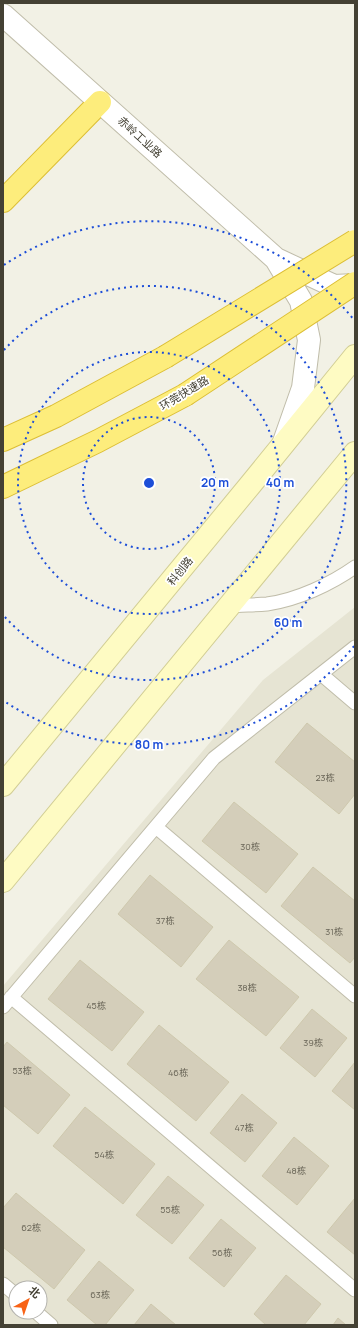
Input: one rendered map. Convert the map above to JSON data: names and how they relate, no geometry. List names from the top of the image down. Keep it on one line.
{"streets":{"highway":["环莞快速路"],"main road":["科创路"],"street":["赤岭工业路"]},"house_numbers":["23栋","30栋","37栋","31栋","38栋","45栋","39栋","53栋","46栋","47栋","54栋","48栋","55栋","62栋","56栋","63栋"],"north":"top right","rings":["20 m","40 m","60 m","80 m"]}
